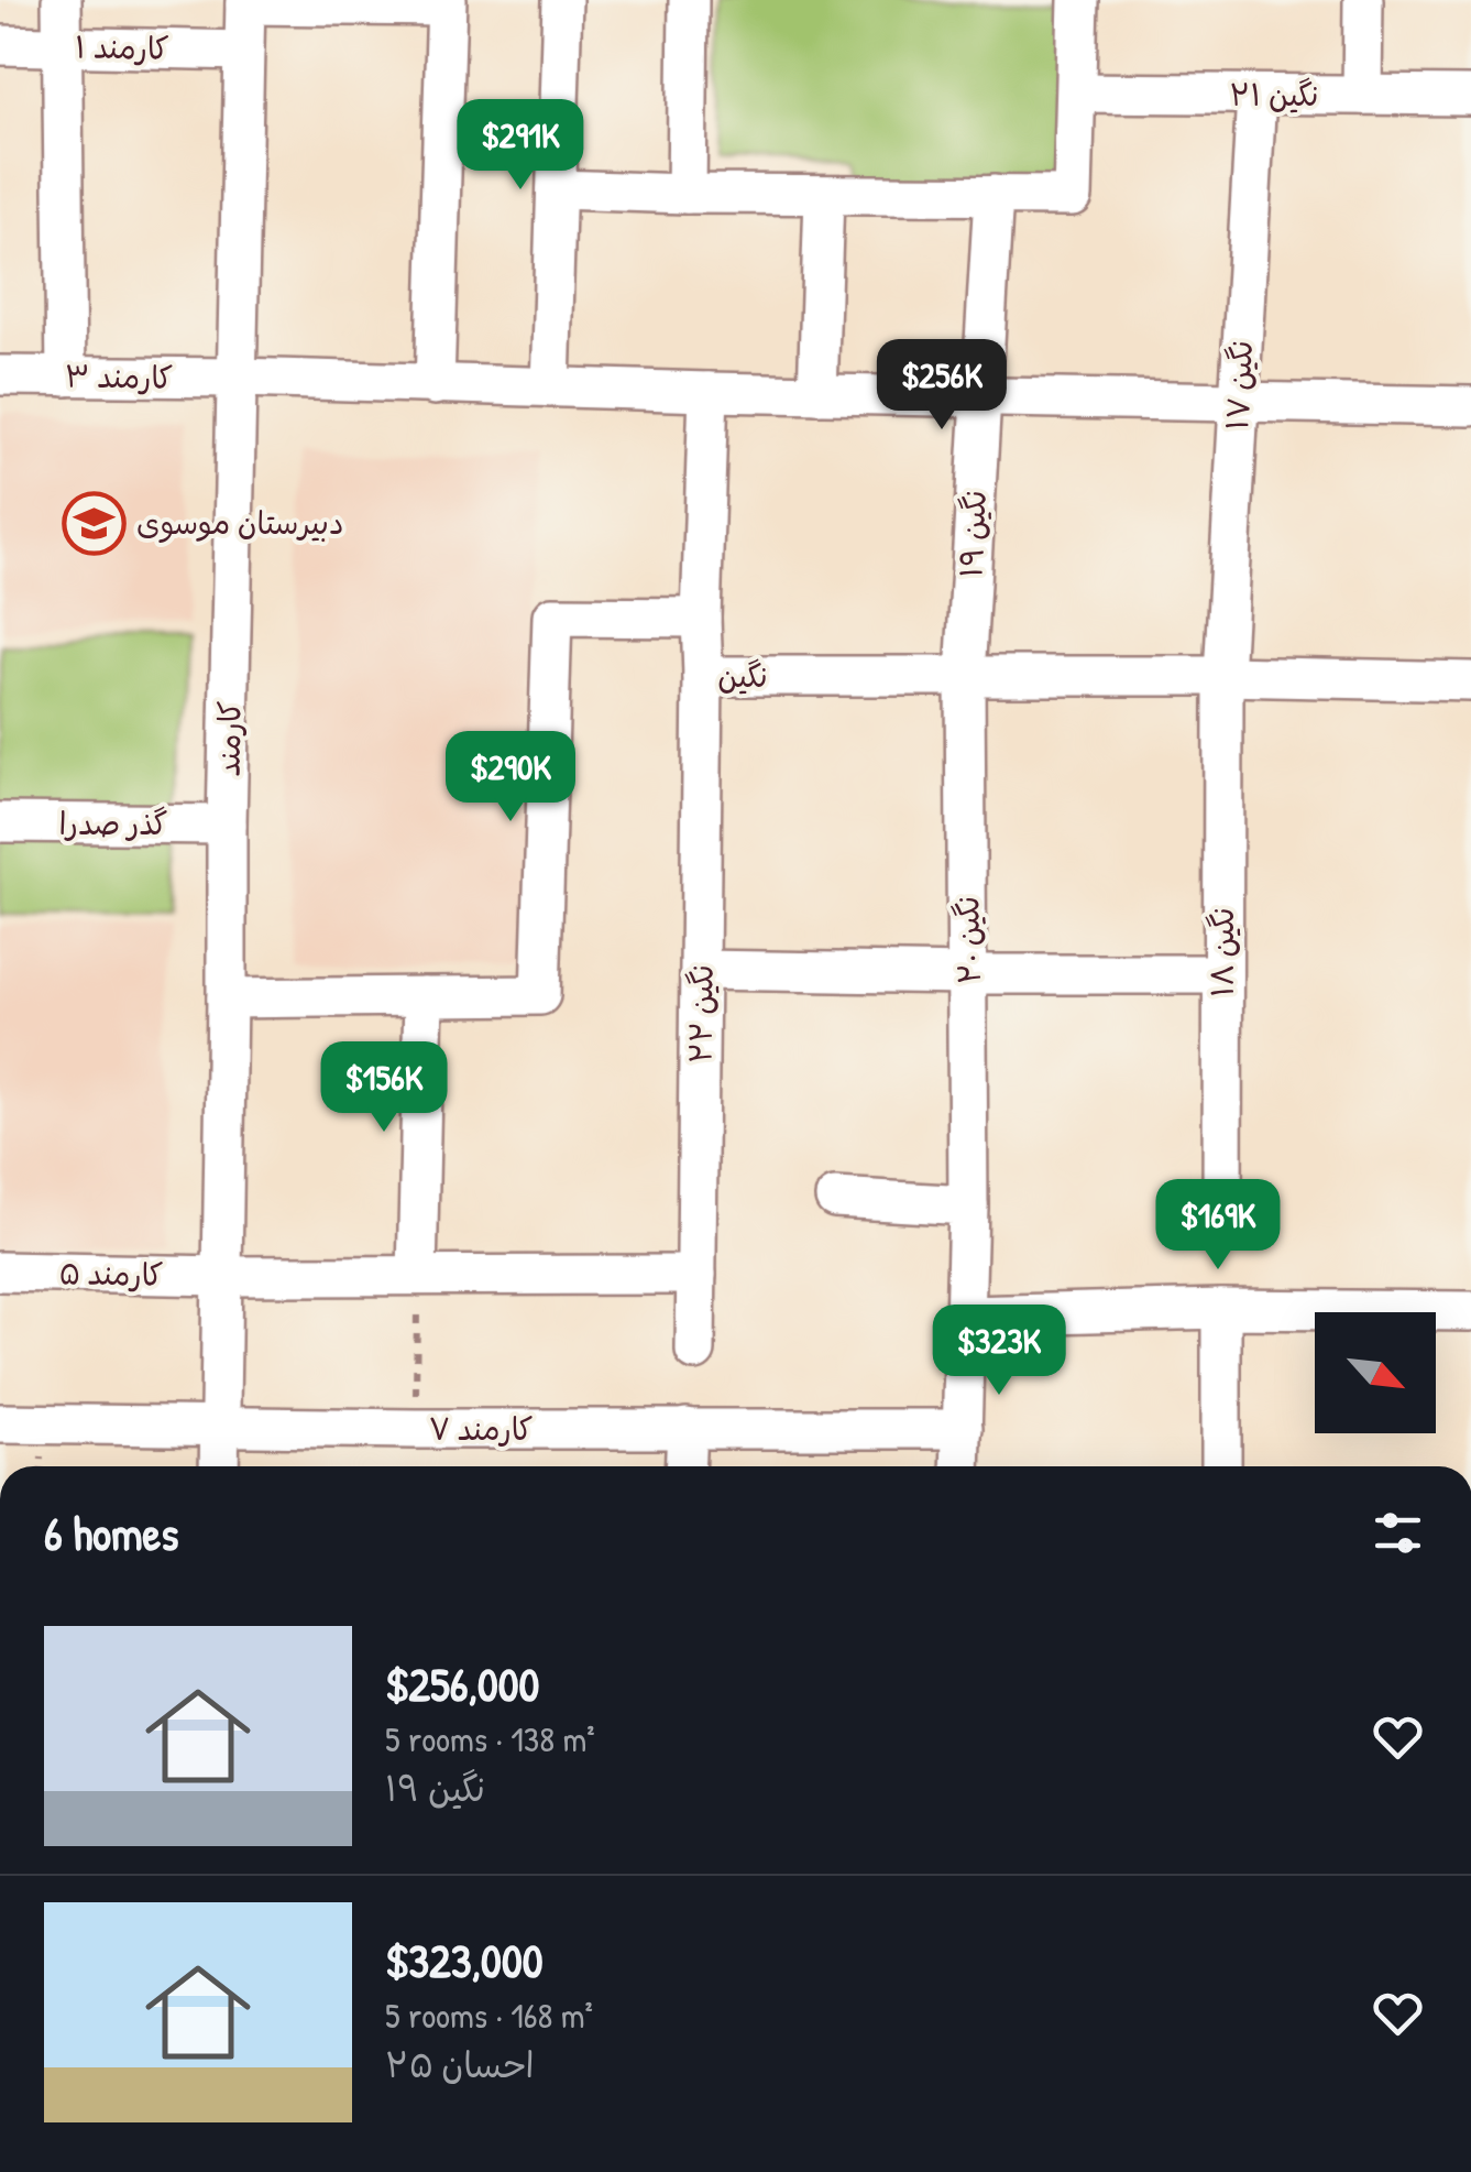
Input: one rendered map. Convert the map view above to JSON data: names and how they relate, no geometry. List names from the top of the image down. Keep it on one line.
{"streets":{"street":["کارمند ۱","نگین ۲۱","کارمند ۳","نگین ۱۷","نگین ۱۹","نگین","کارمند","گذر صدرا","نگین ۲۰","نگین ۱۸","نگین ۲۲","کارمند ۵","کارمند ۷"]},"crossings":[["کارمند ۱","کارمند"],["نگین ۲۱","نگین ۱۷"],["کارمند ۳","کارمند"],["نگین ۱۷","نگین"],["نگین ۱۷","نگین ۱۸"],["نگین ۱۹","نگین"],["نگین ۱۹","نگین ۲۰"],["نگین","نگین ۲۰"],["نگین","نگین ۱۸"],["نگین","نگین ۲۲"],["کارمند","گذر صدرا"],["کارمند","کارمند ۵"],["کارمند","کارمند ۷"],["نگین ۲۰","کارمند ۷"],["نگین ۲۲","کارمند ۵"]],"places":{"school or university":["دبیرستان موسوی"]},"north":"bottom right","page":{"price":["$291K","$256K","$290K","$156K","$169K","$323K"],"heading":"6 homes","list":[{"name":"$256,000","note":"5 rooms · 138 m² · نگین ۱۹"},{"name":"$323,000","note":"5 rooms · 168 m² · احسان ۲۵"}]}}
